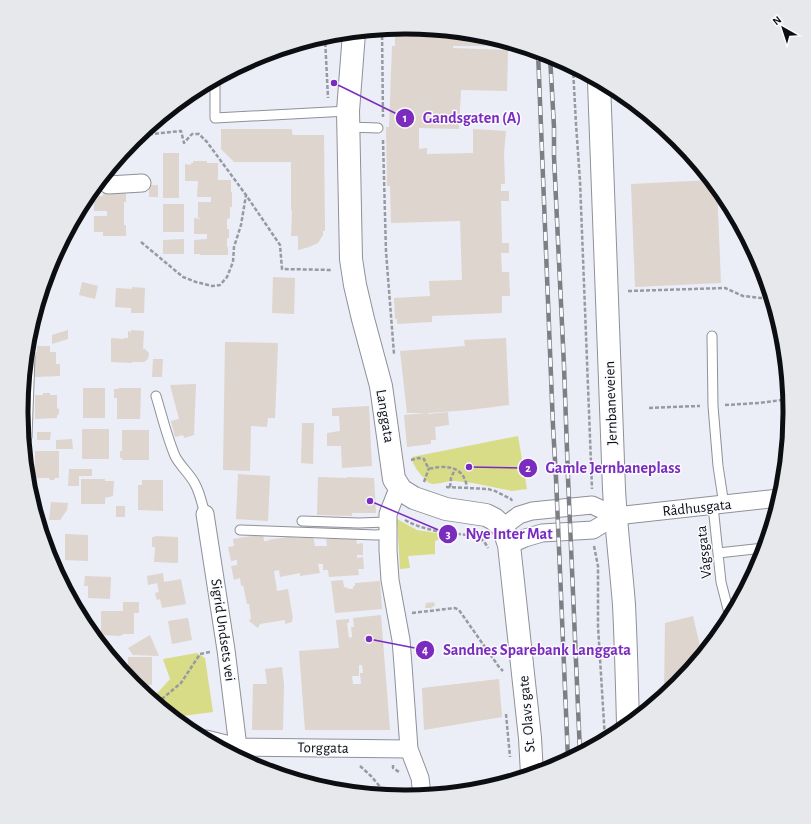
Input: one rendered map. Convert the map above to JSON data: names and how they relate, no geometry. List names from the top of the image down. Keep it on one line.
{"streets":{"street":["Jernbaneveien","Langgata","Rådhusgata","Sigrid Undsets vei","St. Olavs gate","Torggata"],"lane":["Vågsgata"]},"crossings":[["Jernbaneveien","Rådhusgata"],["Rådhusgata","Vågsgata"],["Sigrid Undsets vei","Torggata"]],"places":["Gandsgaten (A)","Gamle Jernbaneplass","Nye Inter Mat","Sandnes Sparebank Langgata"],"north":"top left"}
